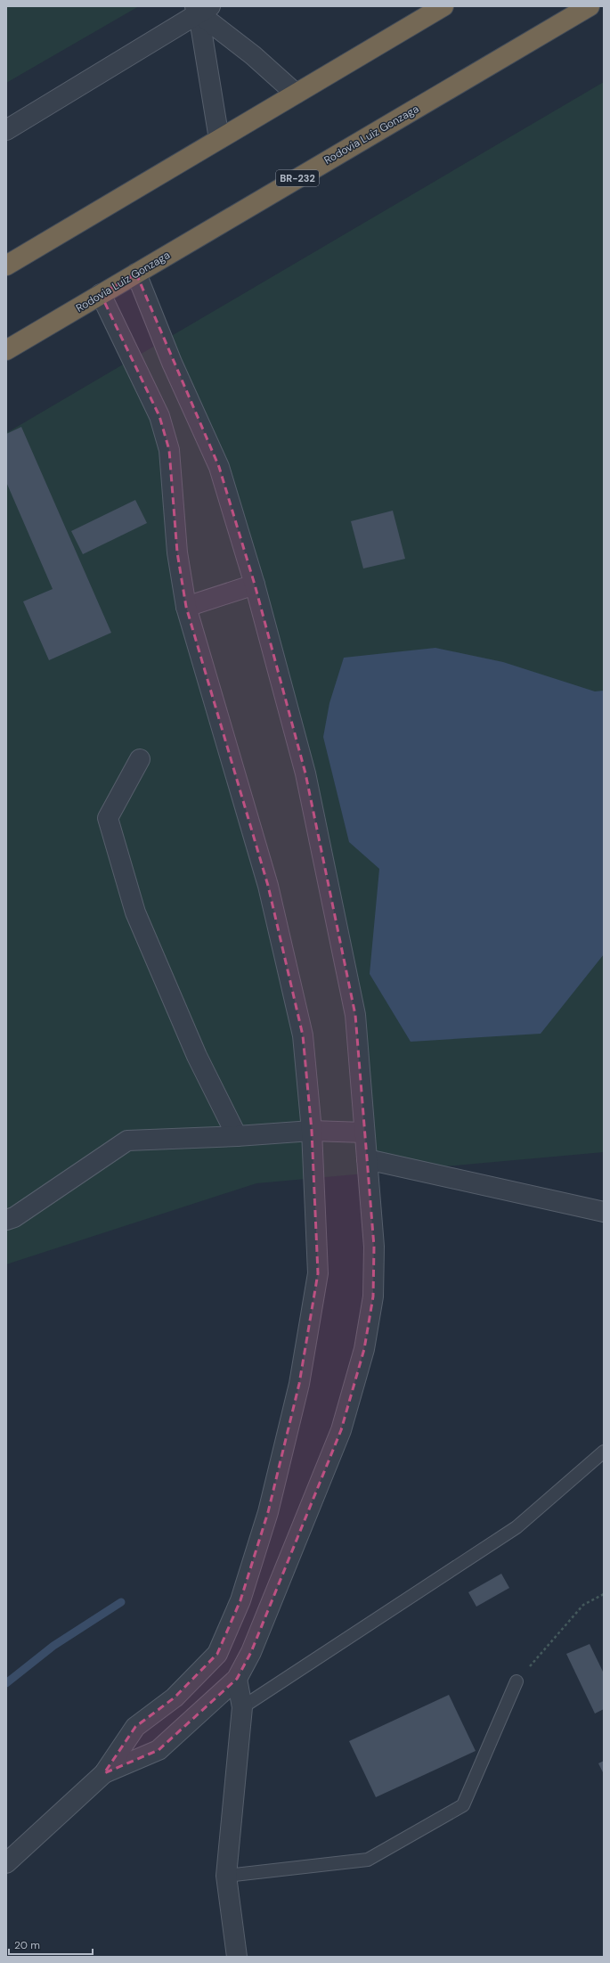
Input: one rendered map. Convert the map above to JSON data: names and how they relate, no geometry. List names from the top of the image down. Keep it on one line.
{"streets":{"highway":["Rodovia Luiz Gonzaga","BR-232"]},"scale_bar":"20 m"}
